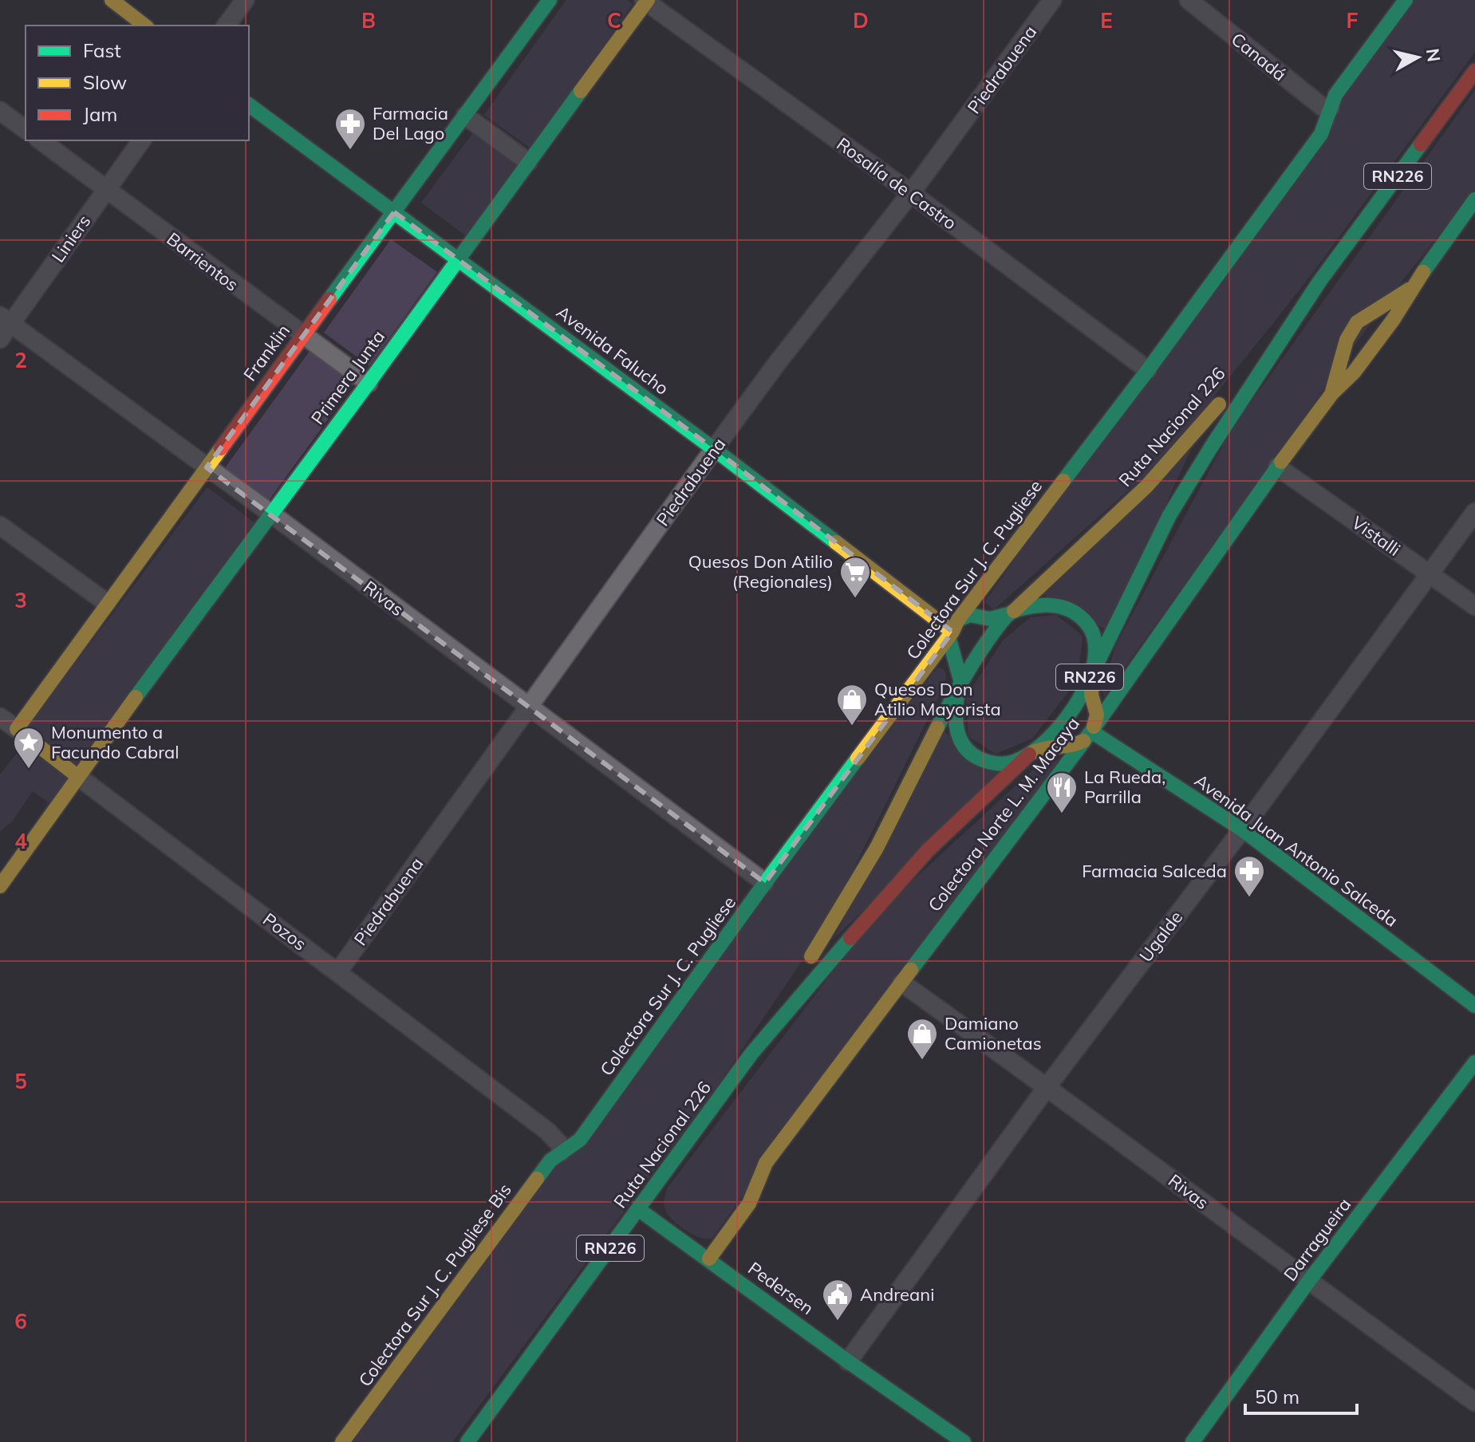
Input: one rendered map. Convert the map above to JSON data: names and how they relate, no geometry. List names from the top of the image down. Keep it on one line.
{"streets":{"main road":["RN226","Avenida Falucho","Franklin","Primera Junta","Ruta Nacional 226","Colectora Sur J. C. Pugliese","Colectora Norte L. M. Macaya","Avenida Juan Antonio Salceda","Pozos","Darragueira","Colectora Sur J. C. Pugliese Bis","Pedersen"],"street":["Canadá","Piedrabuena","Rosalía de Castro","Liniers","Barrientos","Vistalli","Rivas","Ugalde"]},"crossings":[["Canadá","Colectora Sur J. C. Pugliese"],["Piedrabuena","Rosalía de Castro"],["Piedrabuena","Avenida Falucho"],["Piedrabuena","Rivas"],["Piedrabuena","Pozos"],["RN226","Ruta Nacional 226"],["Rosalía de Castro","Primera Junta"],["Rosalía de Castro","Colectora Sur J. C. Pugliese"],["Liniers","Barrientos"],["Liniers","Rivas"],["Barrientos","Franklin"],["Barrientos","Primera Junta"],["Avenida Falucho","Franklin"],["Avenida Falucho","Primera Junta"],["Avenida Falucho","Colectora Sur J. C. Pugliese"],["Franklin","Rivas"],["Franklin","Pozos"],["Primera Junta","Rivas"],["Primera Junta","Pozos"],["Ruta Nacional 226","Pedersen"],["Vistalli","Colectora Norte L. M. Macaya"],["Vistalli","Ugalde"],["Colectora Sur J. C. Pugliese","Rivas"],["Colectora Sur J. C. Pugliese","Pozos"],["Colectora Sur J. C. Pugliese","Colectora Sur J. C. Pugliese Bis"],["Rivas","Colectora Norte L. M. Macaya"],["Rivas","Ugalde"],["Rivas","Darragueira"],["Colectora Norte L. M. Macaya","Avenida Juan Antonio Salceda"],["Colectora Norte L. M. Macaya","Pedersen"],["Avenida Juan Antonio Salceda","Ugalde"],["Pozos","Colectora Sur J. C. Pugliese Bis"],["Ugalde","Pedersen"]],"places":{"pharmacy":["Farmacia Del Lago","Farmacia Salceda"],"supermarket":["Quesos Don Atilio (Regionales)"],"shop":["Quesos Don Atilio Mayorista","Damiano Camionetas"],"place":["Monumento a Facundo Cabral"],"restaurant":["La Rueda, Parrilla"],"public building":["Andreani"]},"legend":["Fast","Slow","Jam"],"scale_bar":"50 m","north":"right","grid":{"columns":["B","C","D","E","F"],"rows":["2","3","4","5","6"]}}
